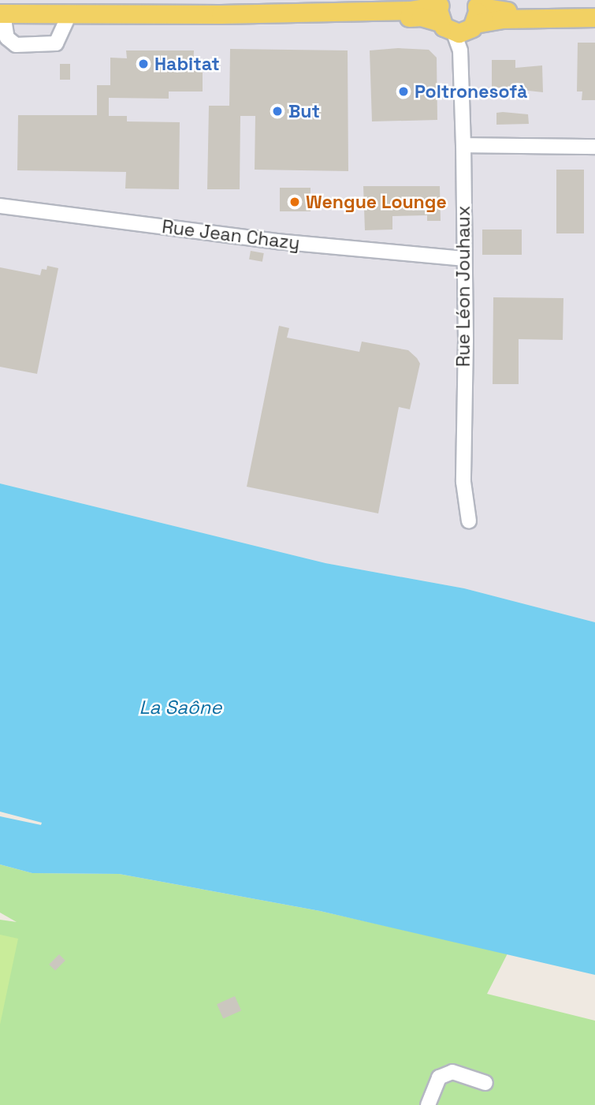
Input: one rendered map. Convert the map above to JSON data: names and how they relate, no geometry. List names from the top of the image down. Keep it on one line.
{"streets":{"street":["Rue Jean Chazy","Rue Léon Jouhaux"]},"crossings":[["Rue Jean Chazy","Rue Léon Jouhaux"]],"water":["La Saône"],"places":["Habitat","Poltronesofà","But","Wengue Lounge"]}
